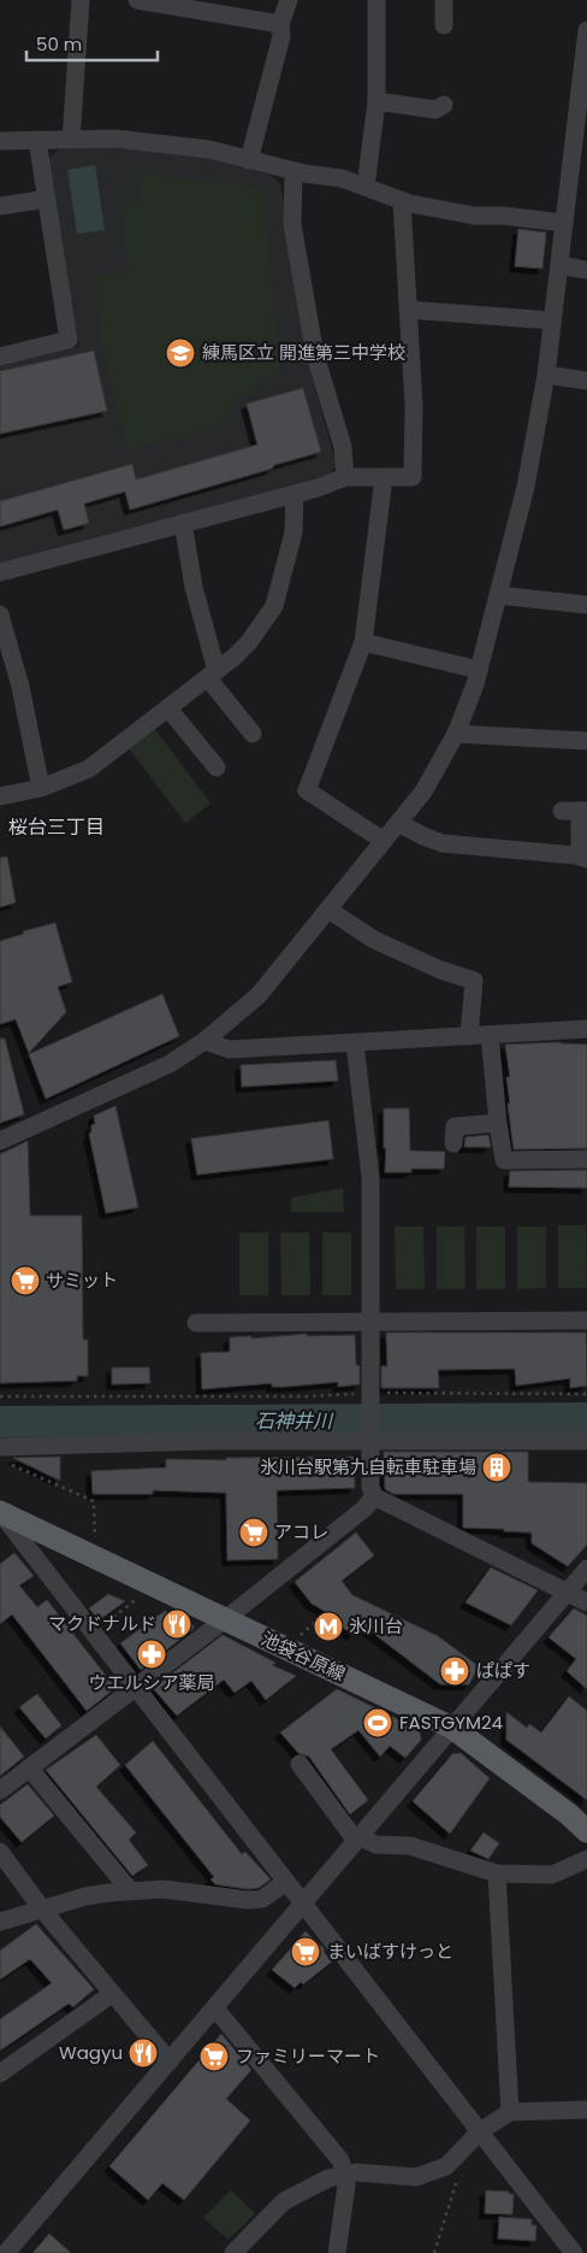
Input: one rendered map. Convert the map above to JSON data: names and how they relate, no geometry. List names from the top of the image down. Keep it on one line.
{"streets":{"main road":["池袋谷原線"]},"districts":["桜台三丁目"],"water":["石神井川"],"places":{"school or university":["練馬区立 開進第三中学校"],"supermarket":["サミット","アコレ","まいばすけっと","ファミリーマート"],"building":["氷川台駅第九自転車駐車場"],"restaurant":["マクドナルド","Wagyu"],"metro station":["氷川台"],"pharmacy":["ウエルシア薬局","ぱぱす"],"sports":["FASTGYM24"]},"scale_bar":"50 m"}
